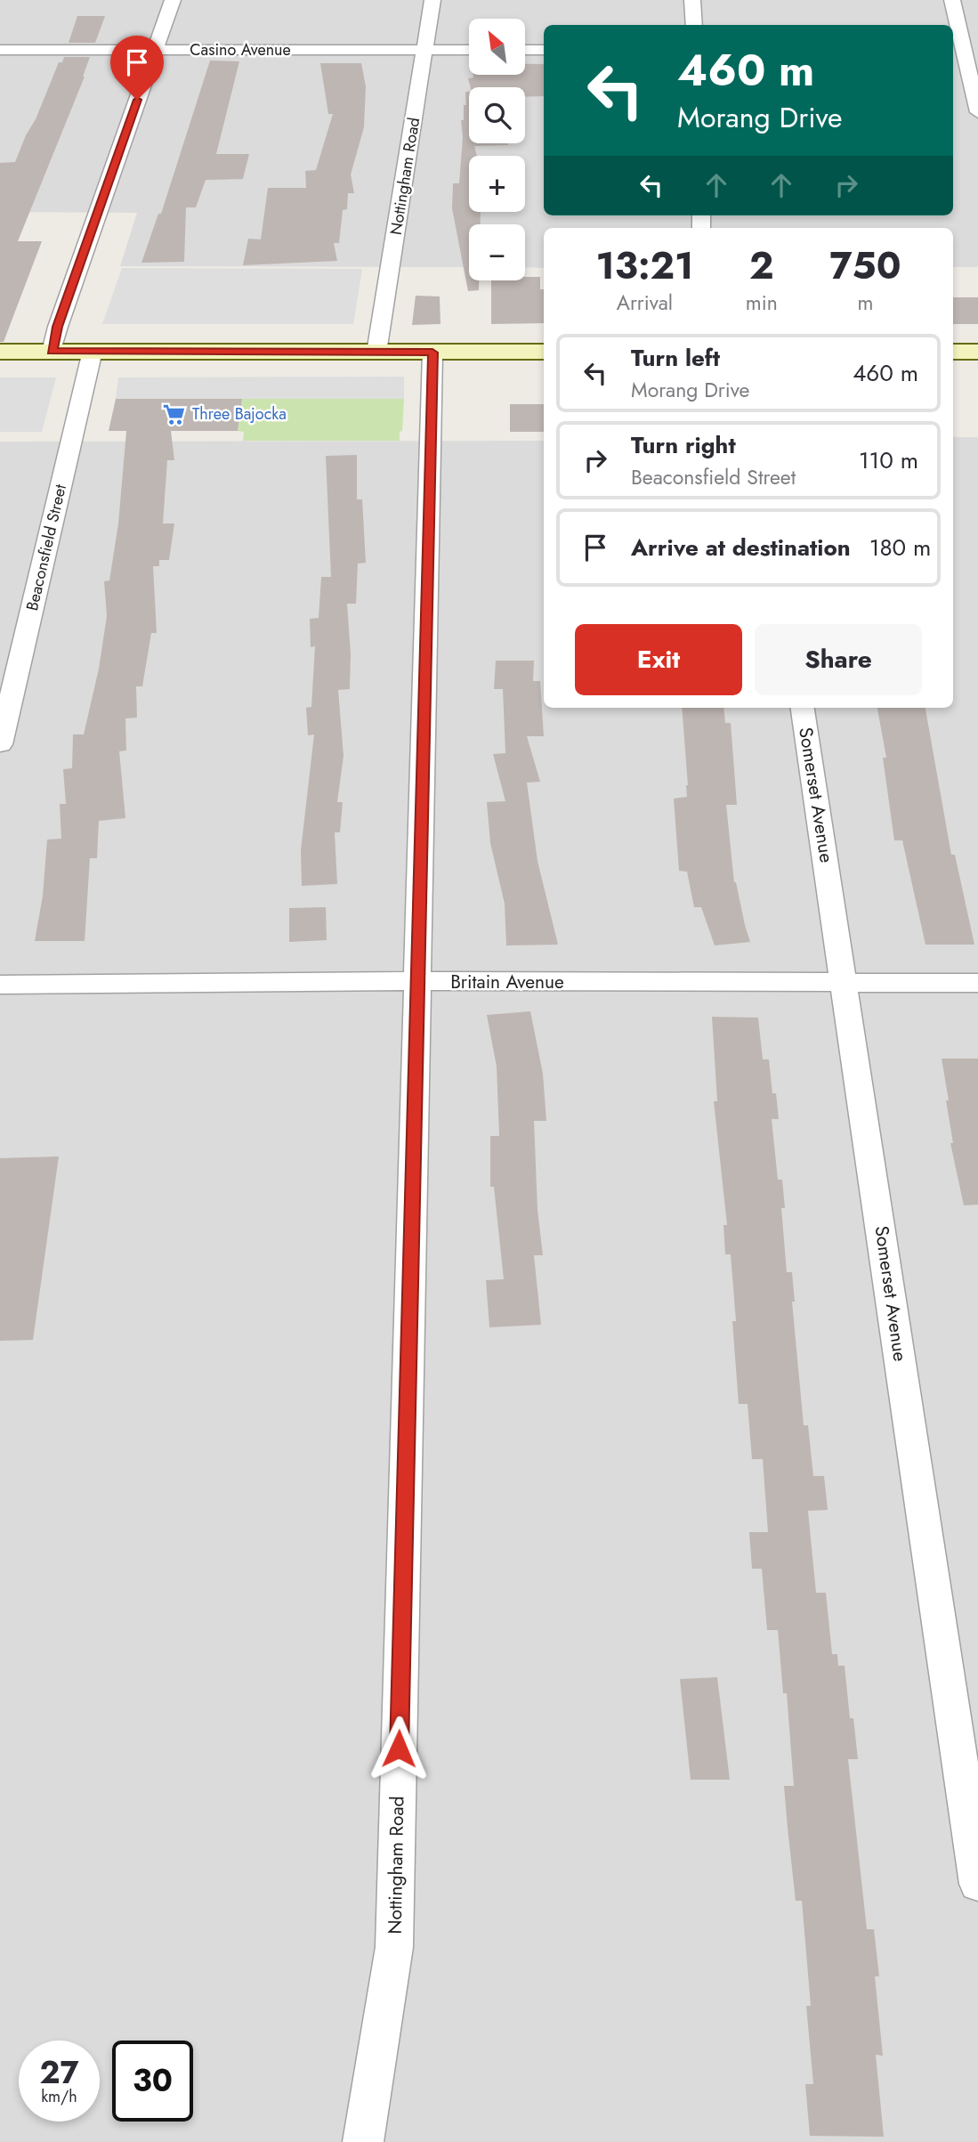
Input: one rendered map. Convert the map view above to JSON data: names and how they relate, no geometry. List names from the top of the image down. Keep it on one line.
{"streets":{"street":["Casino Avenue","Nottingham Road","Beaconsfield Street","Somerset Avenue","Britain Avenue"]},"crossings":[["Casino Avenue","Nottingham Road"],["Nottingham Road","Britain Avenue"],["Somerset Avenue","Britain Avenue"]],"places":{"supermarket":["Three Bajocka"]},"north":"top left","page":{"map_buttons":["+","−"],"turn":["460 m","Morang Drive"],"eta":["13:21","Arrival","2","min","750","m"],"list":[{"name":"Turn left","note":"Morang Drive","value":"460 m"},{"name":"Turn right","note":"Beaconsfield Street","value":"110 m"},{"name":"Arrive at destination","value":"180 m"}],"buttons":["Exit","Share"],"speed":"27 km/h","limit":"30"}}
